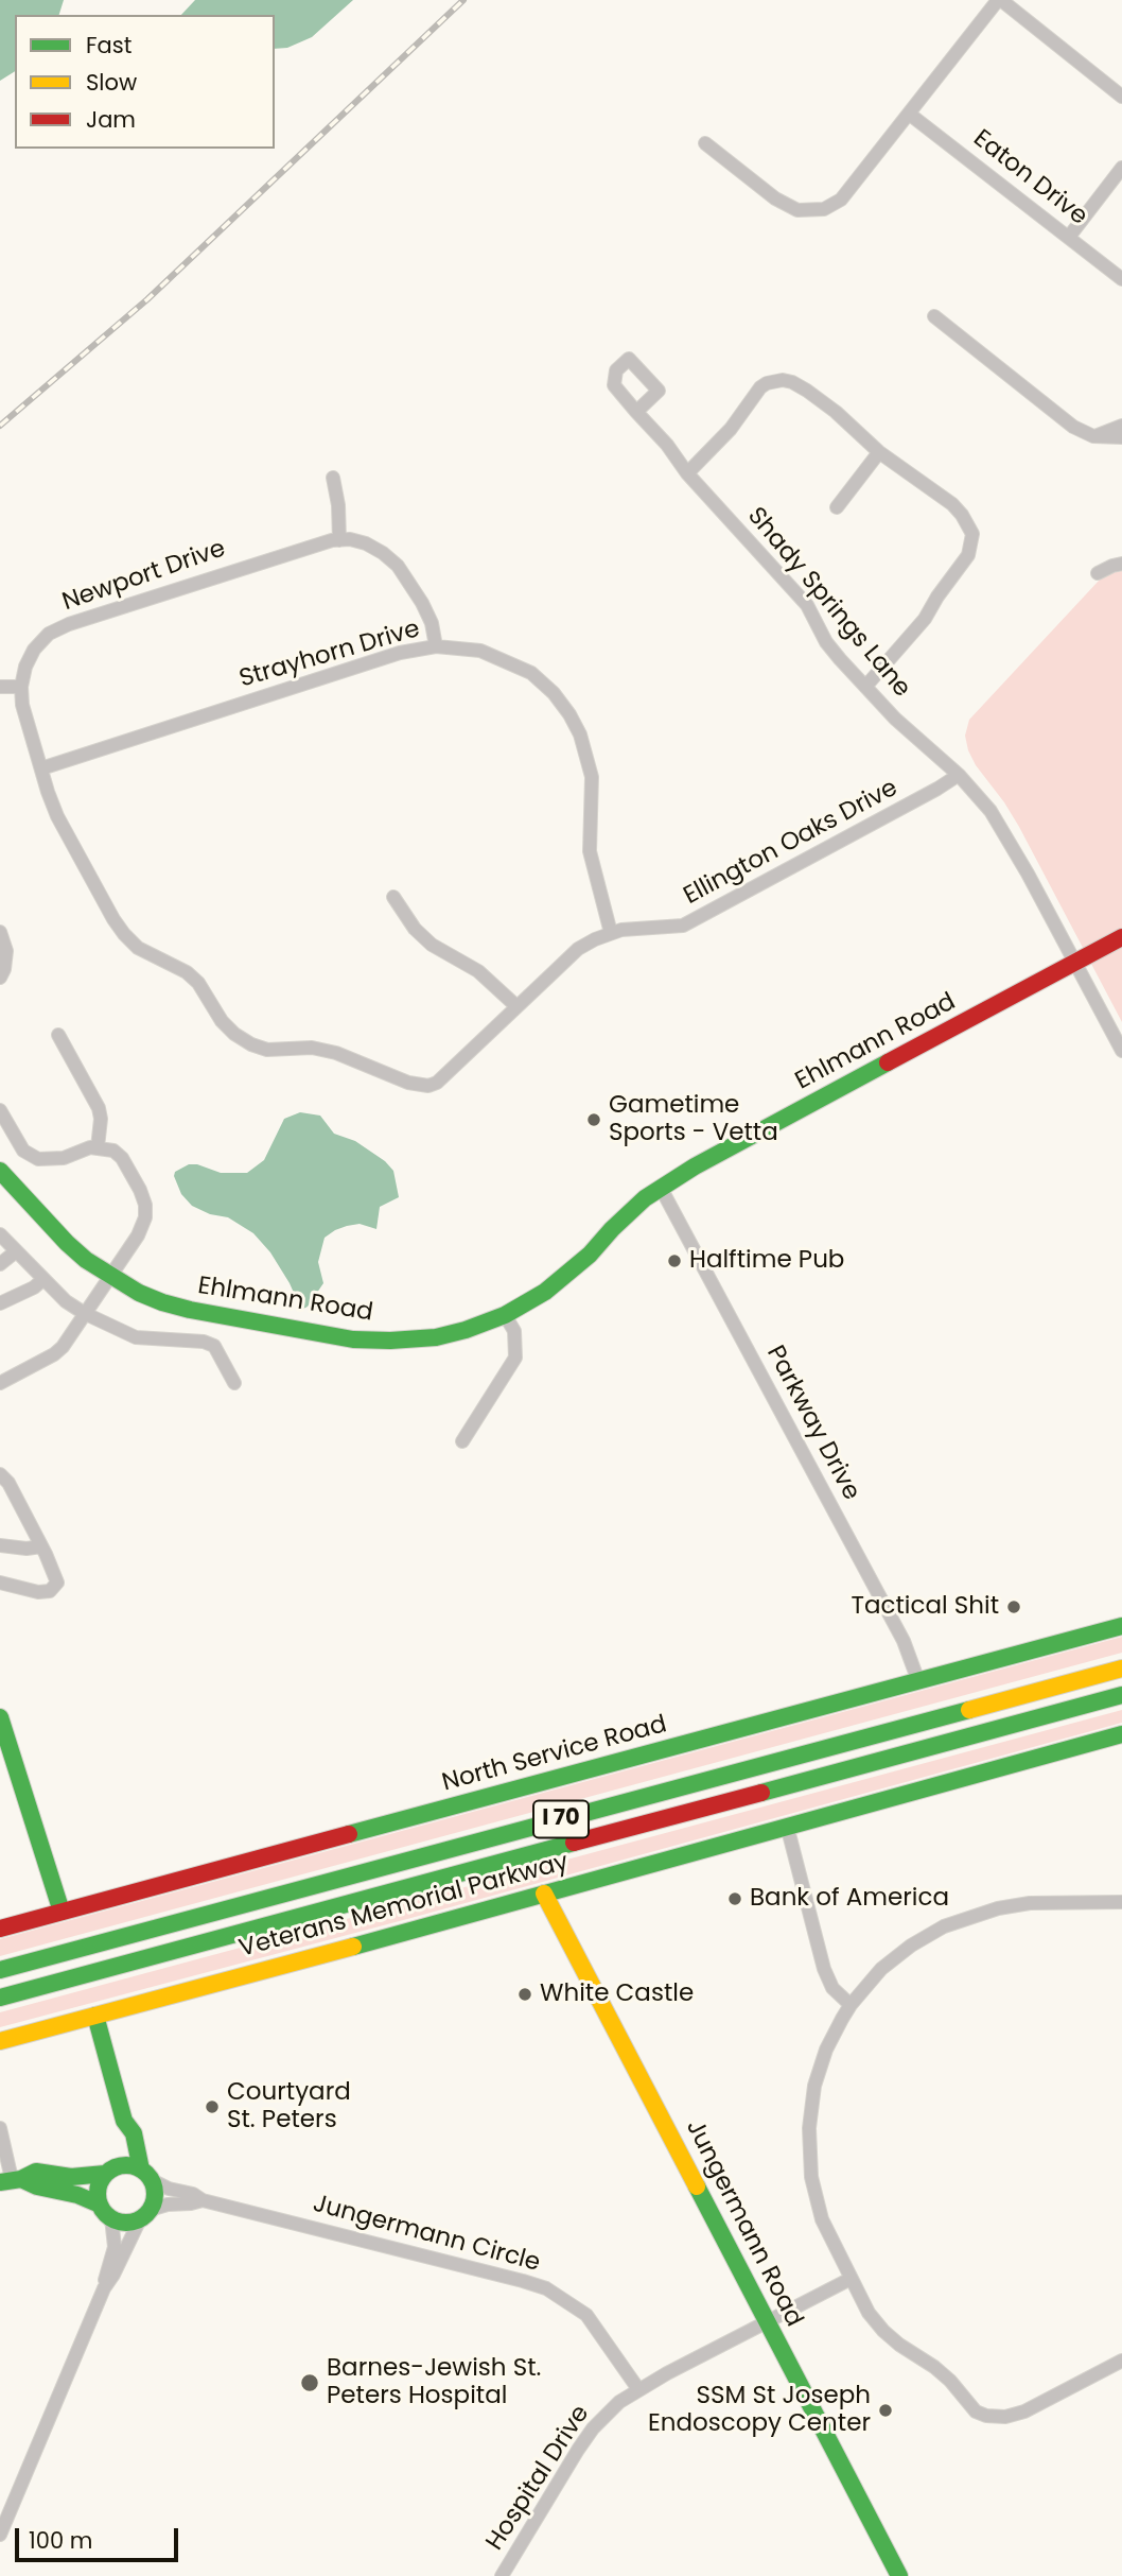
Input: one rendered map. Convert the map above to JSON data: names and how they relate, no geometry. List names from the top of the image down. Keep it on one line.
{"streets":{"main road":["Ehlmann Road","North Service Road","I 70","Veterans Memorial Parkway","Jungermann Road"],"street":["Eaton Drive","Newport Drive","Shady Springs Lane","Strayhorn Drive","Ellington Oaks Drive","Parkway Drive","Jungermann Circle","Hospital Drive"]},"crossings":[["Newport Drive","Strayhorn Drive"],["Newport Drive","Ellington Oaks Drive"],["Shady Springs Lane","Ellington Oaks Drive"],["Shady Springs Lane","Ehlmann Road"],["Strayhorn Drive","Ellington Oaks Drive"],["Ehlmann Road","Parkway Drive"],["Parkway Drive","North Service Road"],["Veterans Memorial Parkway","Jungermann Road"],["Jungermann Road","Hospital Drive"],["Jungermann Circle","Hospital Drive"]],"places":["Gametime Sports - Vetta","Halftime Pub","Tactical Shit","Bank of America","White Castle","Courtyard St. Peters","Barnes-Jewish St. Peters Hospital","SSM St Joseph Endoscopy Center"],"legend":["Fast","Slow","Jam"],"scale_bar":"100 m"}
